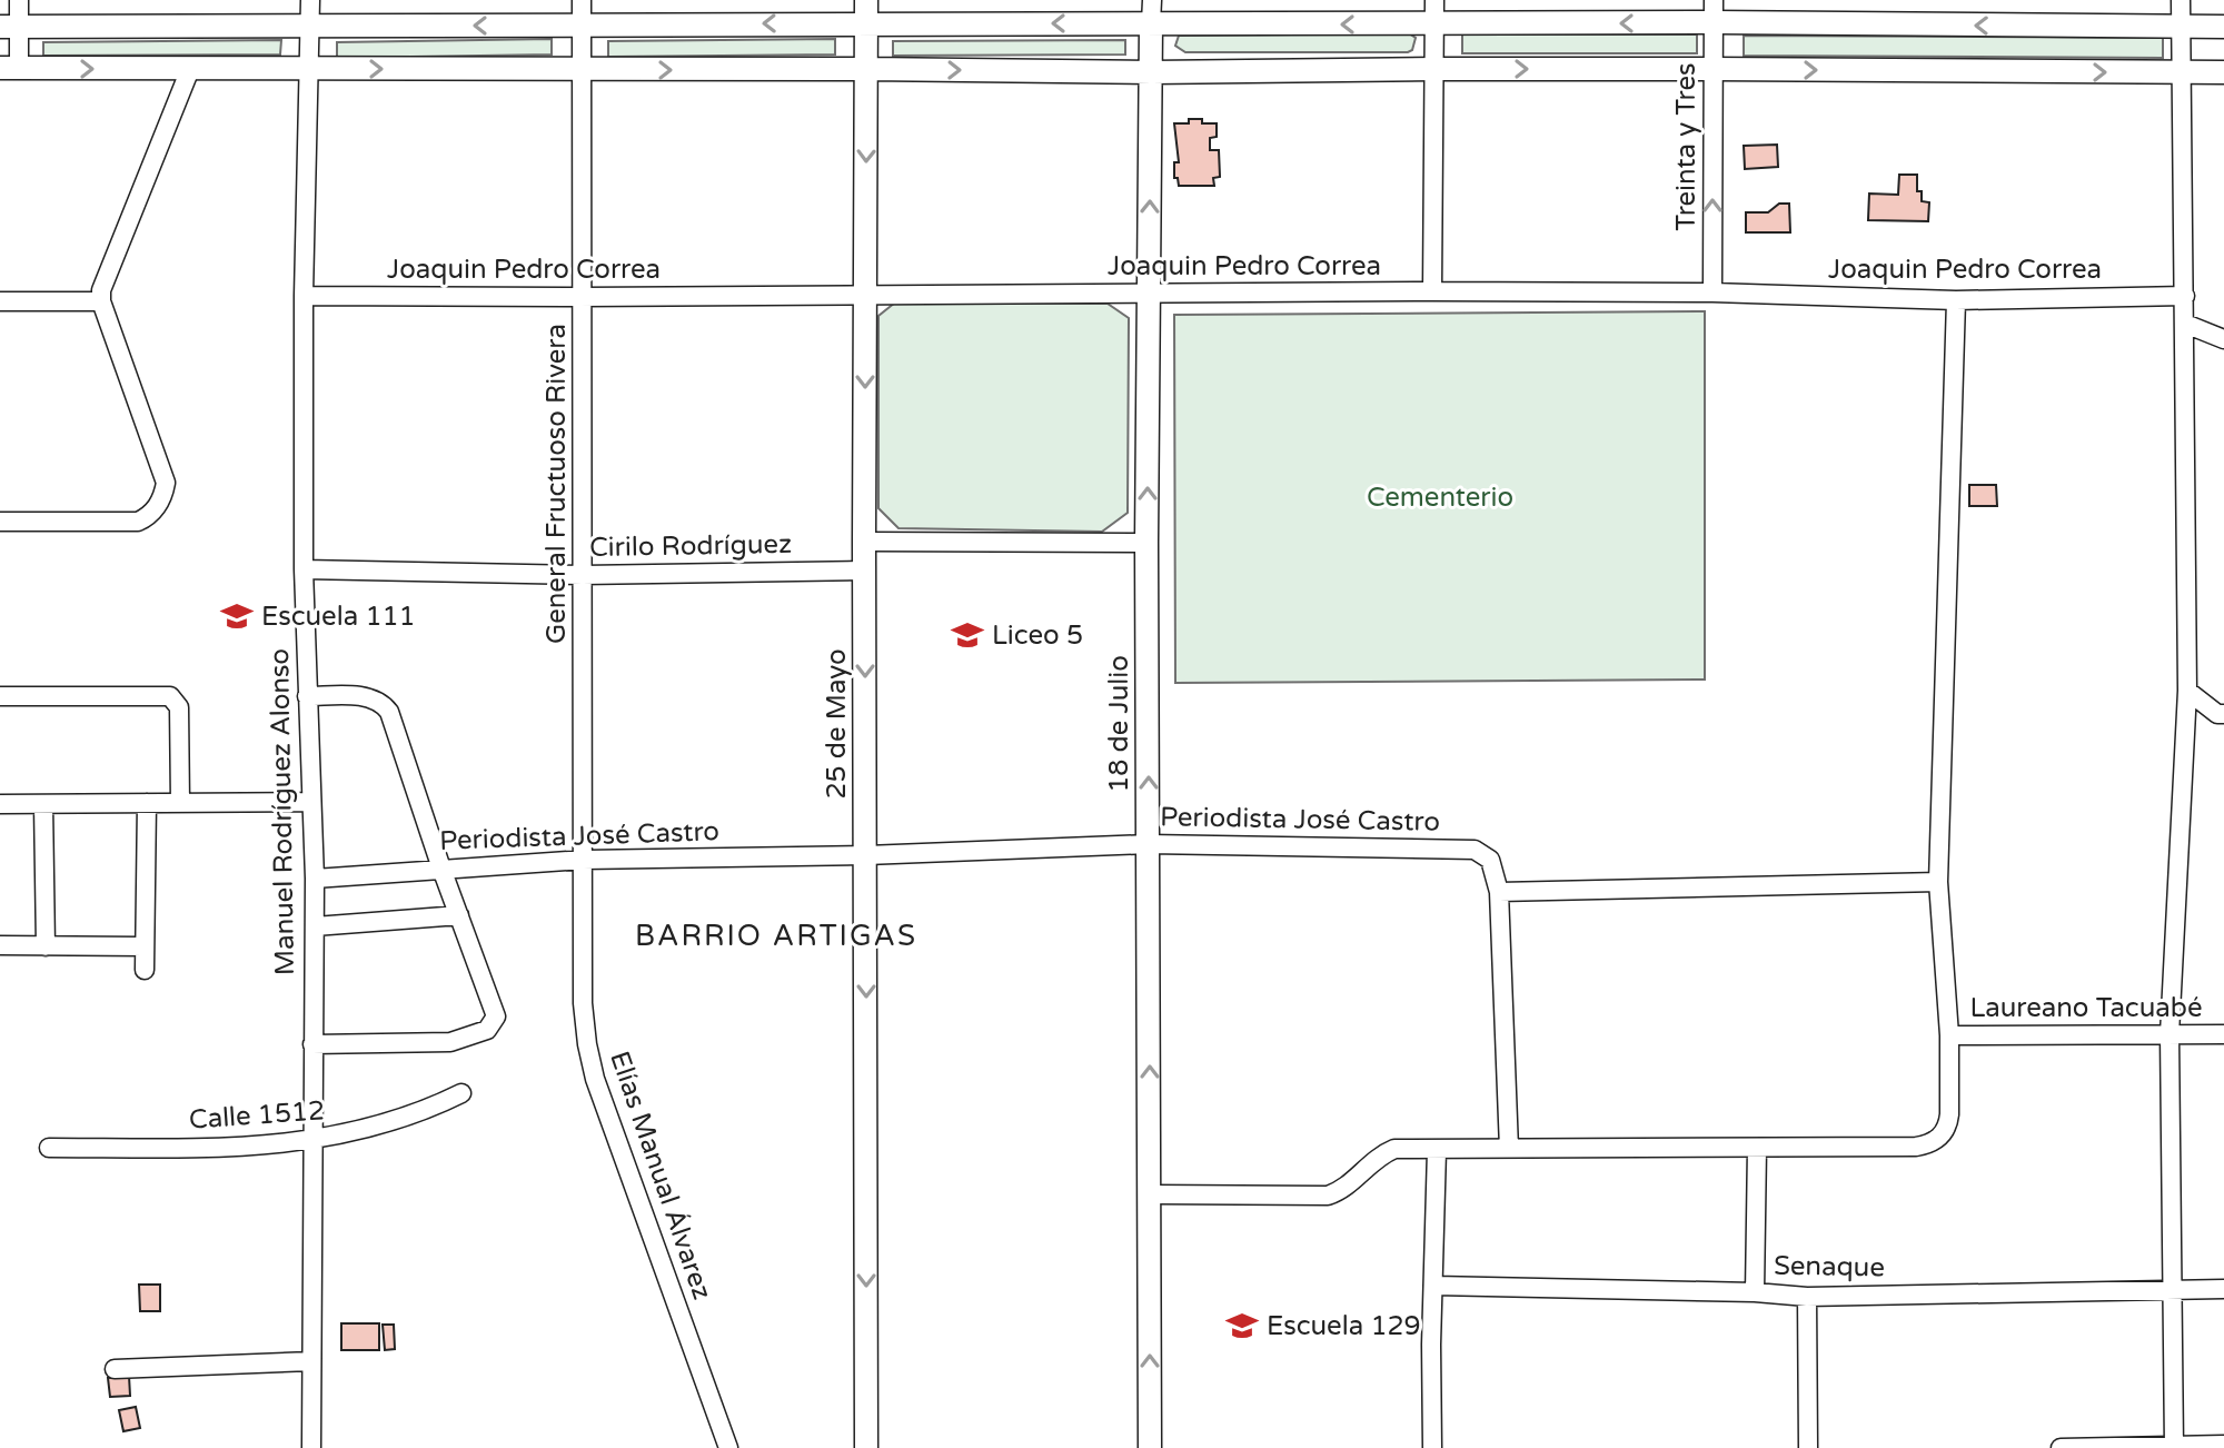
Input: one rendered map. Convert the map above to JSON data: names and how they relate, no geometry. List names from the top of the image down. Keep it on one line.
{"streets":{"street":["Treinta y Tres","Joaquin Pedro Correa","General Fructuoso Rivera","Cirilo Rodríguez","25 de Mayo","18 de Julio","Manuel Rodríguez Alonso","Periodista José Castro","Laureano Tacuabé","Calle 1512","Elías Manual Álvarez","Senaque"]},"crossings":[["Treinta y Tres","Joaquin Pedro Correa"],["Joaquin Pedro Correa","General Fructuoso Rivera"],["Joaquin Pedro Correa","25 de Mayo"],["Joaquin Pedro Correa","18 de Julio"],["Joaquin Pedro Correa","Manuel Rodríguez Alonso"],["General Fructuoso Rivera","Cirilo Rodríguez"],["General Fructuoso Rivera","Periodista José Castro"],["General Fructuoso Rivera","Elías Manual Álvarez"],["Cirilo Rodríguez","25 de Mayo"],["Cirilo Rodríguez","Manuel Rodríguez Alonso"],["25 de Mayo","Periodista José Castro"],["18 de Julio","Periodista José Castro"],["Manuel Rodríguez Alonso","Periodista José Castro"],["Manuel Rodríguez Alonso","Calle 1512"],["Periodista José Castro","Elías Manual Álvarez"]],"one_way":["Treinta y Tres","25 de Mayo","18 de Julio"],"districts":["BARRIO ARTIGAS"],"parks":["Cementerio"],"places":{"school or university":["Escuela 111","Liceo 5","Escuela 129"]}}
